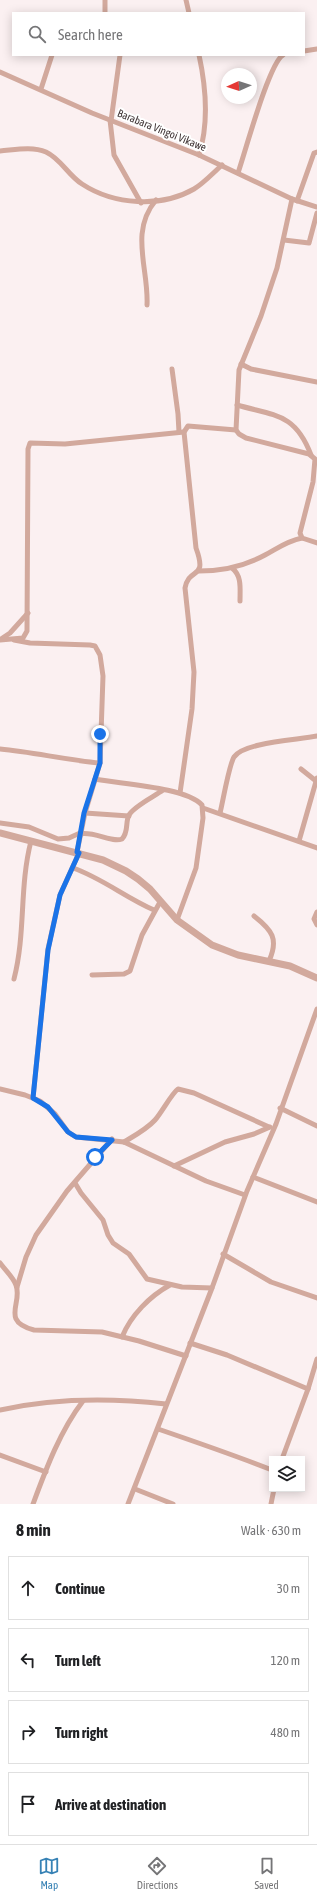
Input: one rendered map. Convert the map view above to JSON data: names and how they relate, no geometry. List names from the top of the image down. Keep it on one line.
{"streets":{"street":["Barabara Vingoi Vikawe"]},"north":"left","page":{"search":"Search here","heading":["8 min","Walk · 630 m"],"list":[["Continue","30 m"],["Turn left","120 m"],["Turn right","480 m"],"Arrive at destination"],"nav":["Map","Directions","Saved"]}}
